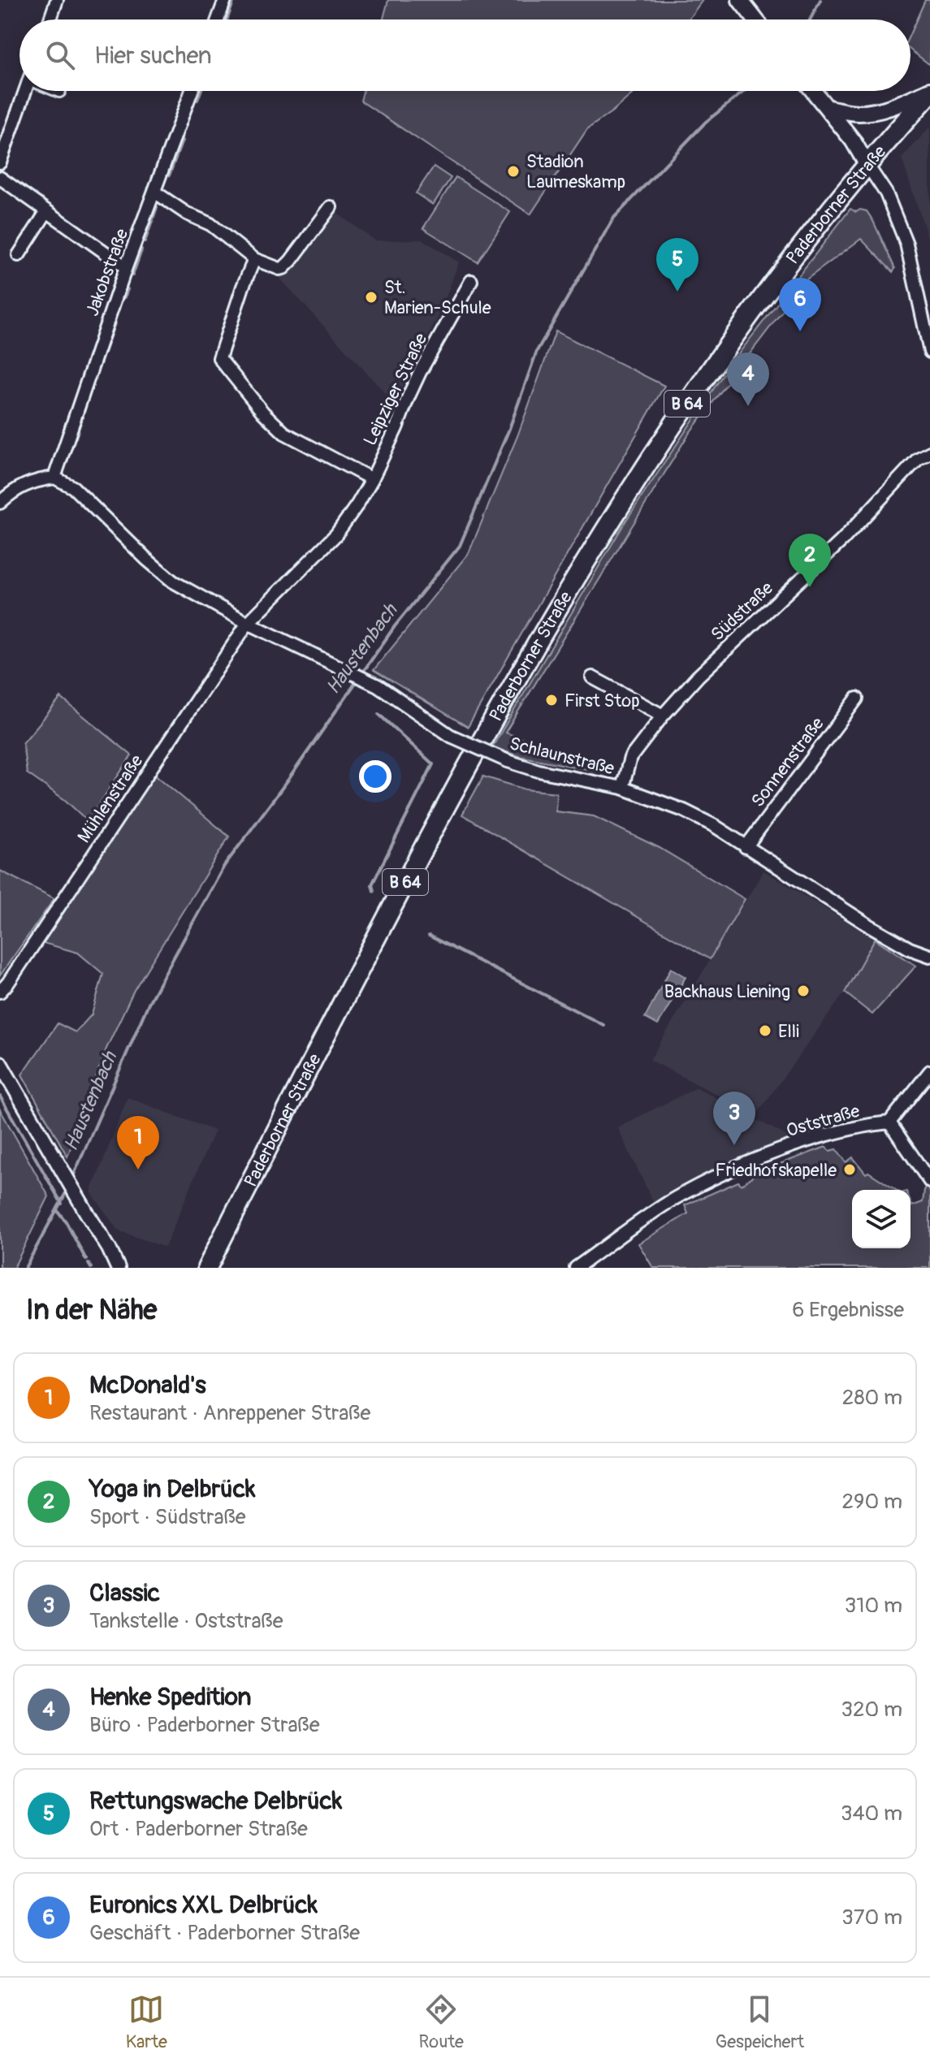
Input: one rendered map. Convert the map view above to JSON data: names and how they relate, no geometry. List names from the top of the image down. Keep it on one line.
{"streets":{"main road":["Paderborner Straße","B 64"],"street":["Jakobstraße","Leipziger Straße","Südstraße","Schlaunstraße","Sonnenstraße","Mühlenstraße","Oststraße"]},"crossings":[["Jakobstraße","Schlaunstraße"],["Leipziger Straße","Schlaunstraße"],["Leipziger Straße","Mühlenstraße"],["Südstraße","Schlaunstraße"],["Schlaunstraße","Sonnenstraße"],["Schlaunstraße","Mühlenstraße"]],"water":["Haustenbach"],"places":["Stadion Laumeskamp","St. Marien-Schule","First Stop","Backhaus Liening","Elli","Friedhofskapelle"],"page":{"search":"Hier suchen","pins":["5","6","4","2","3","1"],"heading":["In der Nähe","6 Ergebnisse"],"list":[{"mark":"1","name":"McDonald's","note":"Restaurant · Anreppener Straße","value":"280 m"},{"mark":"2","name":"Yoga in Delbrück","note":"Sport · Südstraße","value":"290 m"},{"mark":"3","name":"Classic","note":"Tankstelle · Oststraße","value":"310 m"},{"mark":"4","name":"Henke Spedition","note":"Büro · Paderborner Straße","value":"320 m"},{"mark":"5","name":"Rettungswache Delbrück","note":"Ort · Paderborner Straße","value":"340 m"},{"mark":"6","name":"Euronics XXL Delbrück","note":"Geschäft · Paderborner Straße","value":"370 m"}],"nav":["Karte","Route","Gespeichert"]}}
